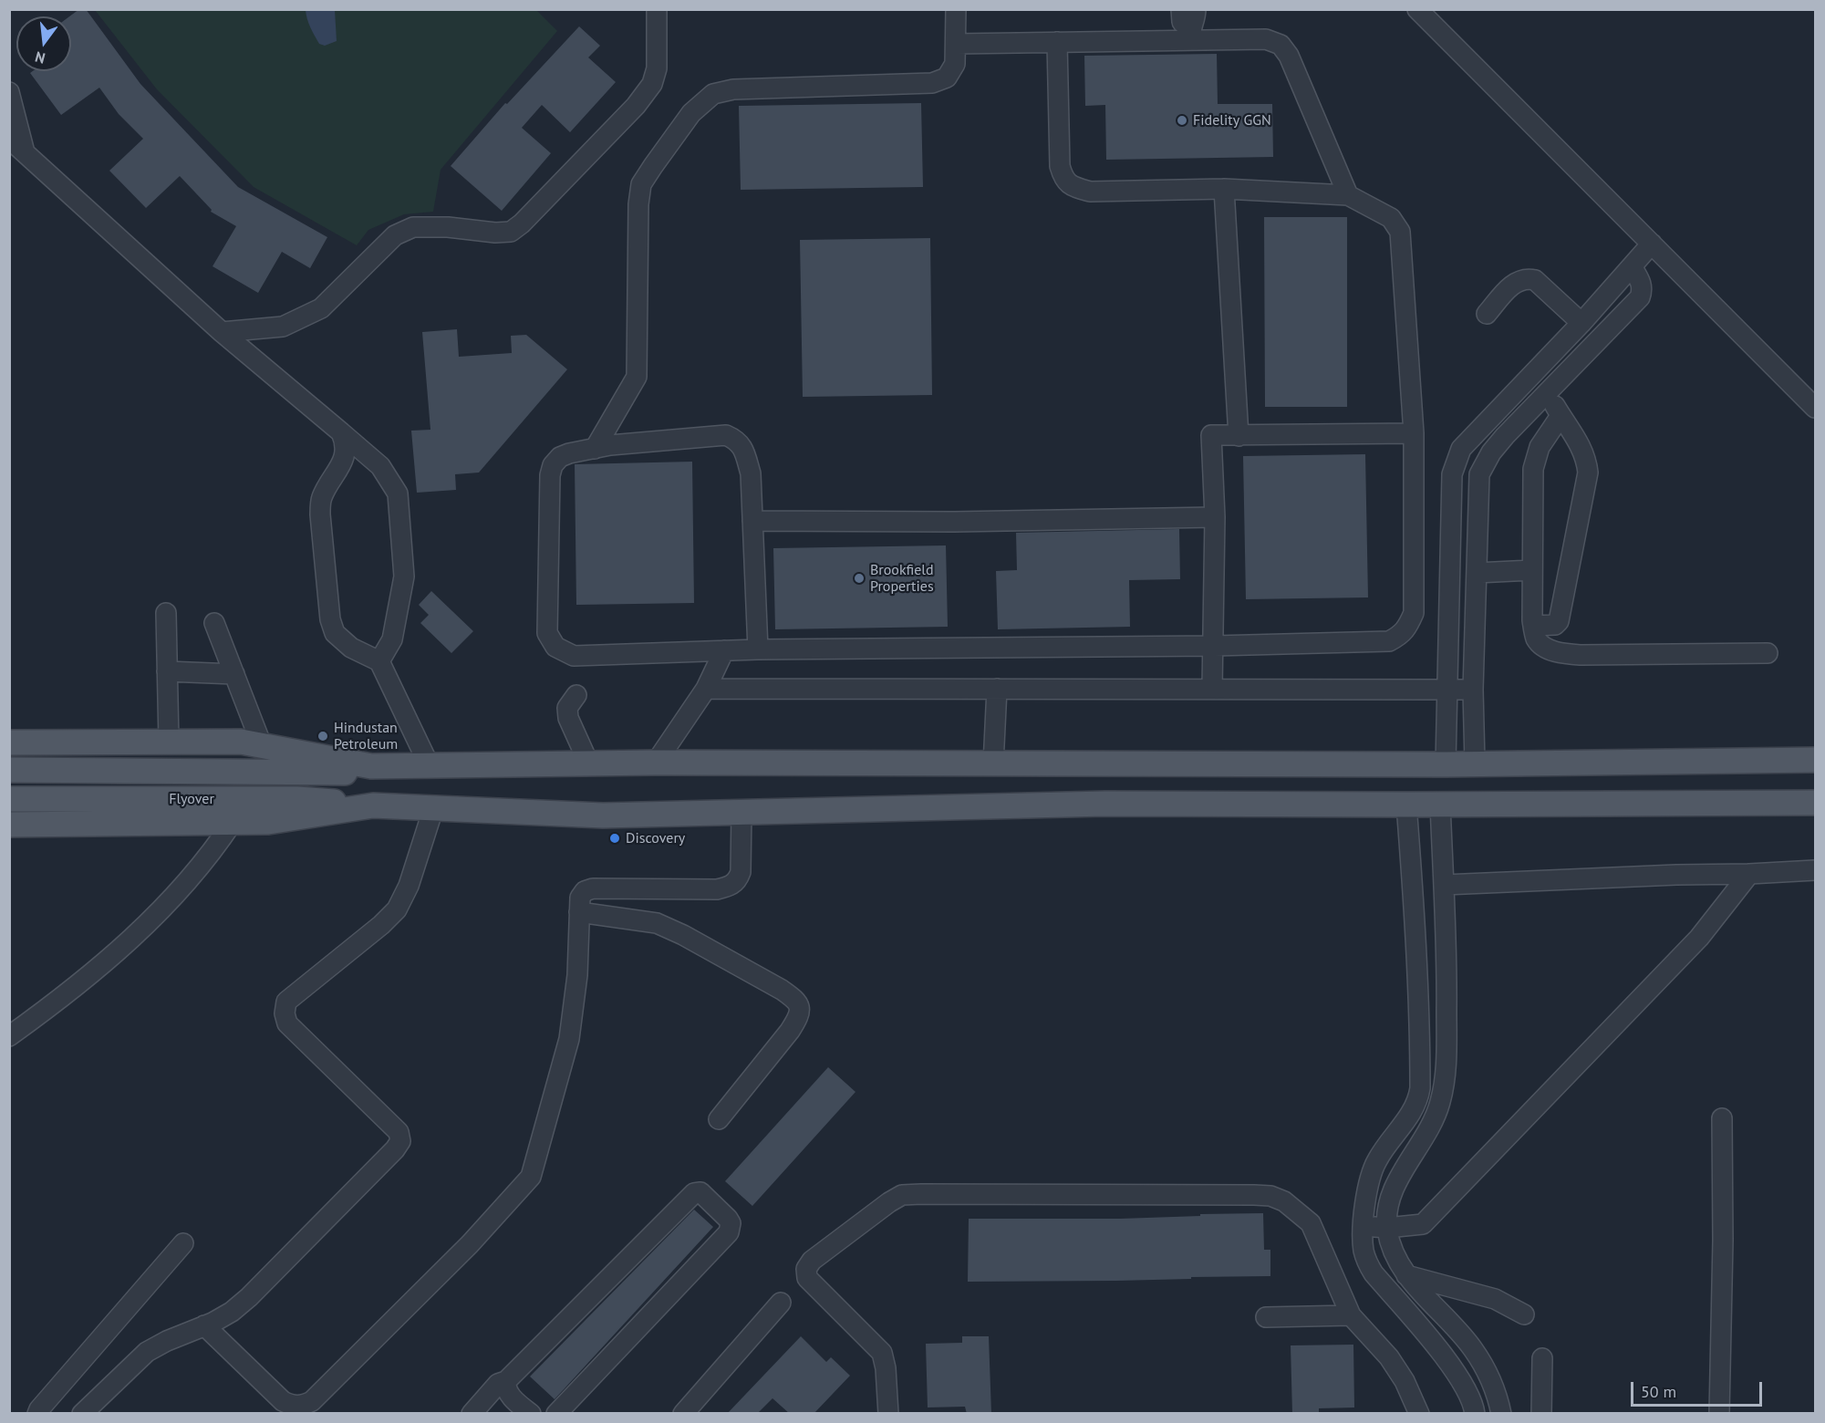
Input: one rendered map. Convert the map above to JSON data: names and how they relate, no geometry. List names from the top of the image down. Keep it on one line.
{"streets":{"main road":["Flyover"]},"places":["Fidelity GGN","Brookfield Properties","Hindustan Petroleum","Discovery"],"scale_bar":"50 m","north":"bottom"}
